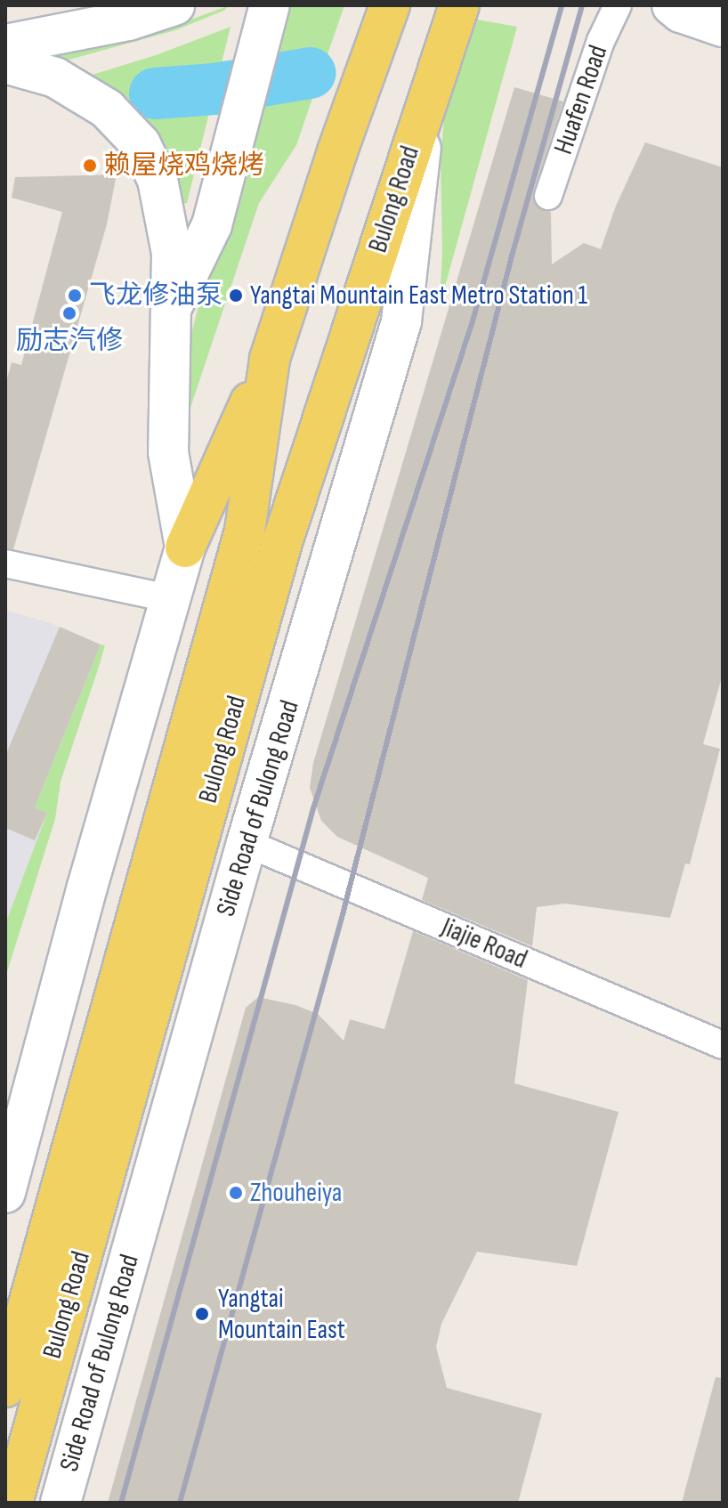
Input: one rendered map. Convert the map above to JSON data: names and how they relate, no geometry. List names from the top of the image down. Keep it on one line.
{"streets":{"main road":["Bulong Road","Side Road of Bulong Road"],"street":["Huafen Road","Jiajie Road"]},"crossings":[["Bulong Road","Side Road of Bulong Road"],["Side Road of Bulong Road","Jiajie Road"]],"places":["赖屋烧鸡烧烤","飞龙修油泵","Yangtai Mountain East Metro Station 1","励志汽修","Zhouheiya","Yangtai Mountain East"]}
